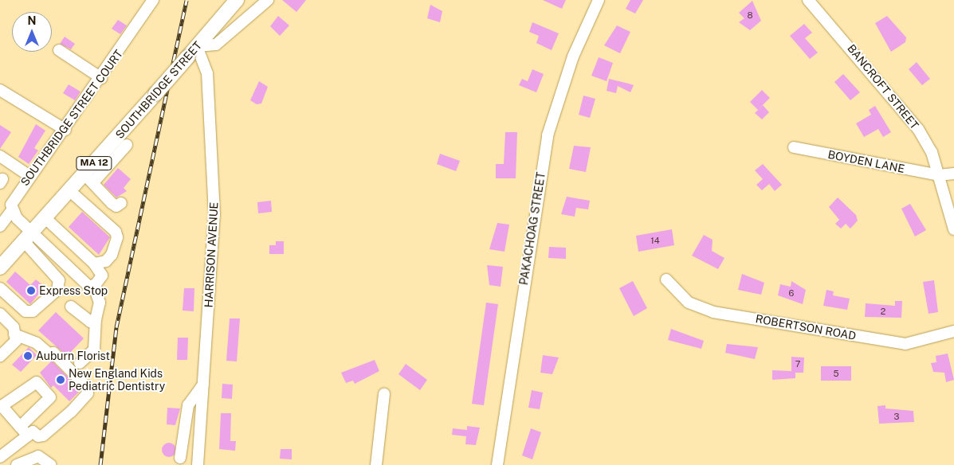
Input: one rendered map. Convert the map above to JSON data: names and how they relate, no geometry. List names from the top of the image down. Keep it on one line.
{"streets":{"main road":["SOUTHBRIDGE STREET","MA 12"],"street":["BANCROFT STREET","SOUTHBRIDGE STREET COURT","BOYDEN LANE","PAKACHOAG STREET","HARRISON AVENUE","ROBERTSON ROAD"]},"crossings":[["BANCROFT STREET","BOYDEN LANE"],["SOUTHBRIDGE STREET","HARRISON AVENUE"]],"places":["Express Stop","Auburn Florist","New England Kids Pediatric Dentistry"],"house_numbers":["8","14","6","2","7","5","3"],"north":"top"}
